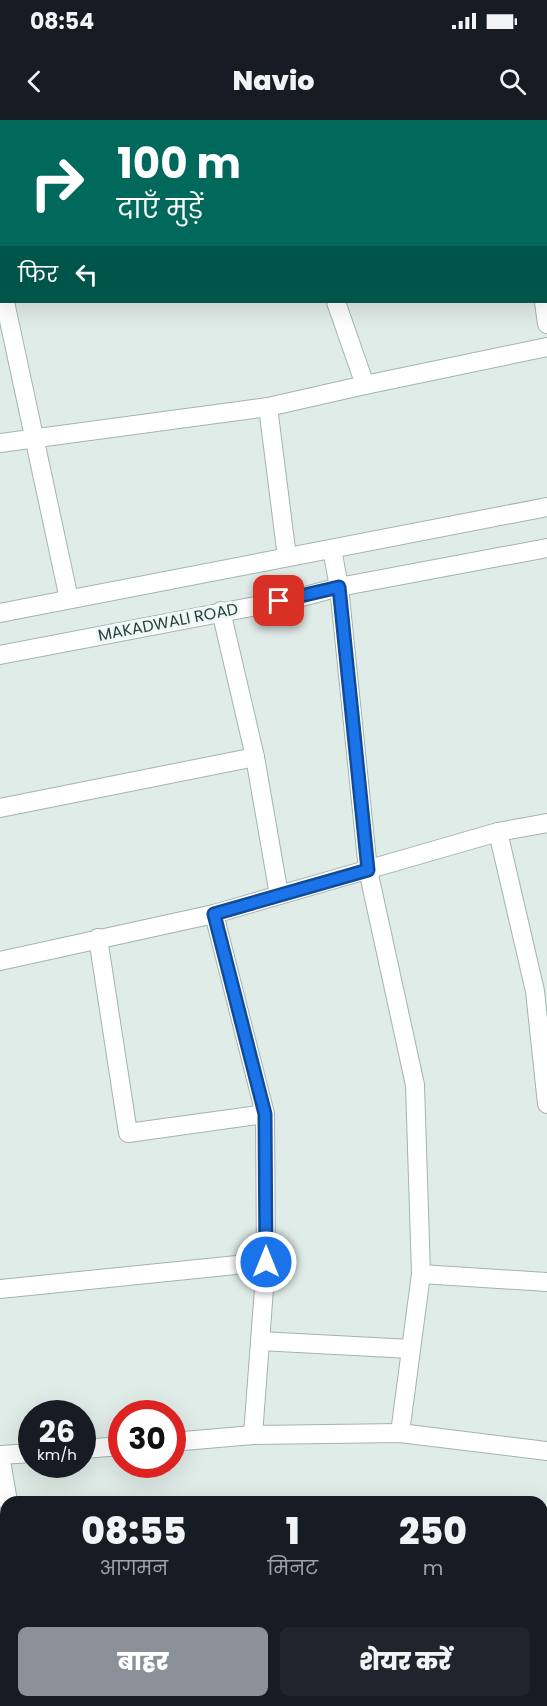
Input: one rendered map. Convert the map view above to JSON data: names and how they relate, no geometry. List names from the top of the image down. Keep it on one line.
{"streets":{"street":["MAKADWALI ROAD"]},"page":{"status":"08:54","header":"Navio","turn":["100 m","दाएँ मुड़ें"],"then":"फिर","speed":"26 km/h","limit":"30","eta":["08:55","आगमन","1","मिनट","250","m"],"buttons":["बाहर","शेयर करें"]}}
